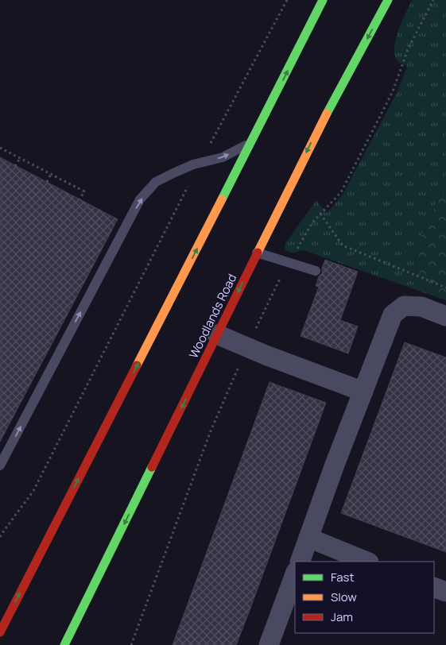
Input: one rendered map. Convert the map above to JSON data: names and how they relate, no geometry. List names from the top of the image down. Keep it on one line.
{"streets":{"main road":["Woodlands Road"]},"legend":["Fast","Slow","Jam"]}
